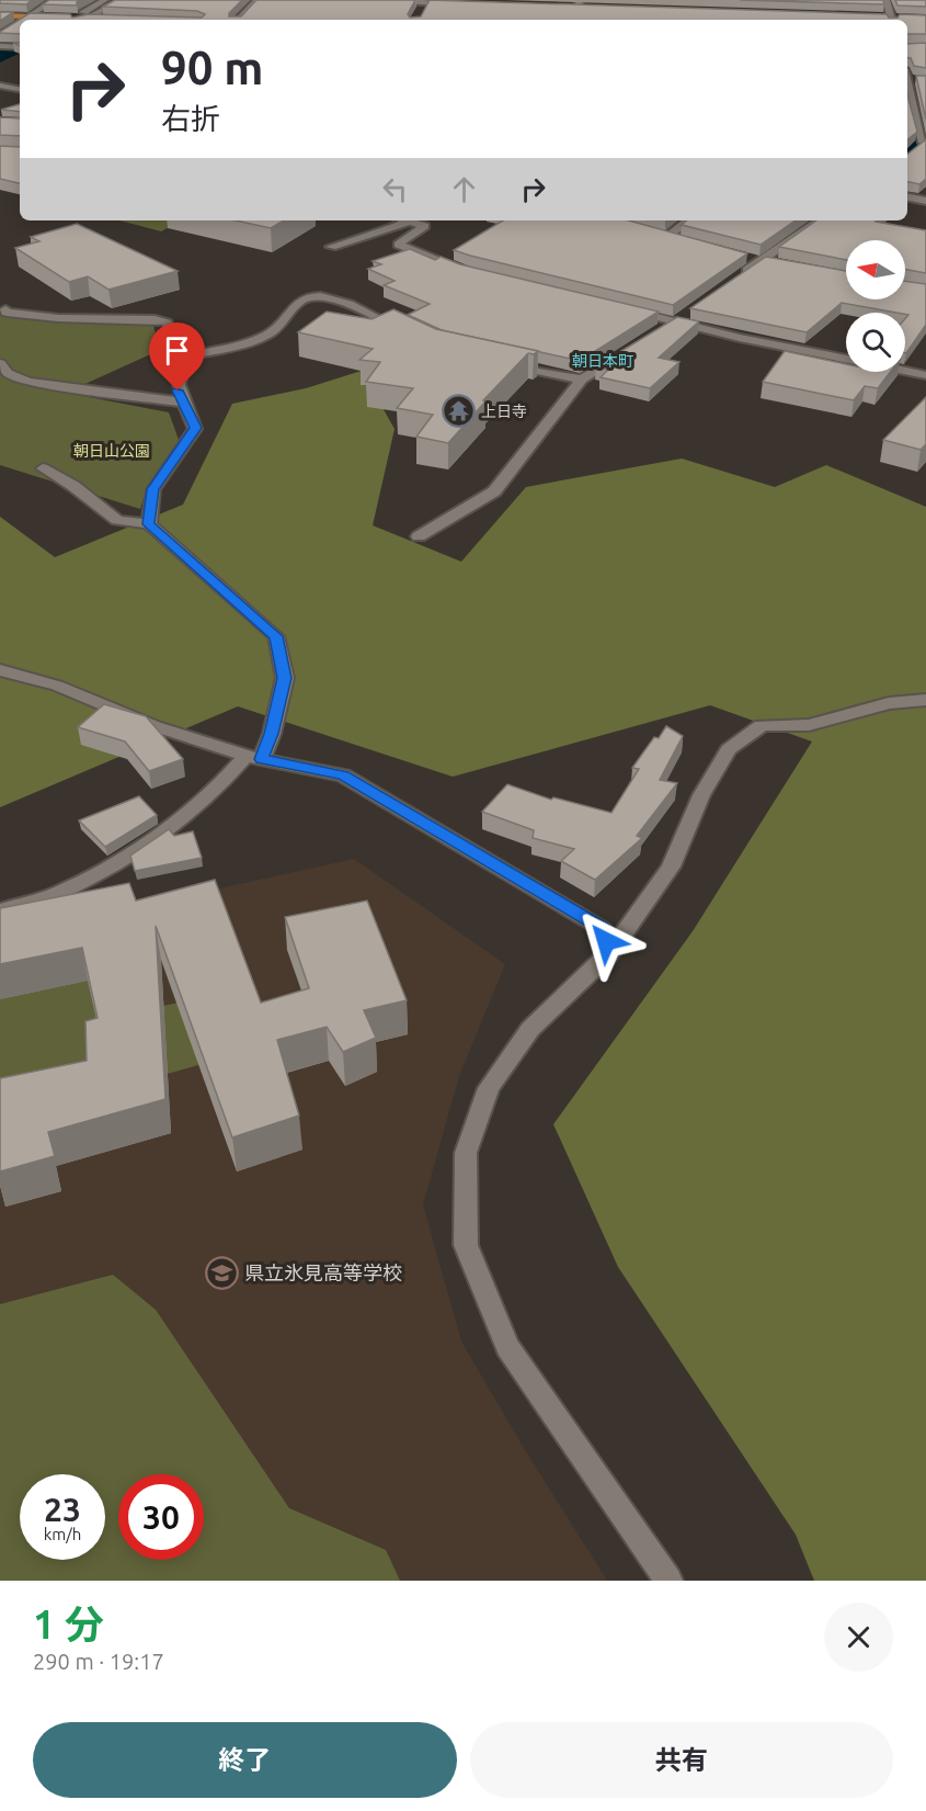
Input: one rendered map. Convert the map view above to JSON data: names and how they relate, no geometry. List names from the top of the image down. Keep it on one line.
{"districts":["朝日本町"],"parks":["朝日山公園"],"places":{"temple":["上日寺"],"school or university":["県立氷見高等学校"]},"north":"left","page":{"turn":["90 m","右折"],"speed":"23 km/h","limit":"30","heading":["1 分","290 m · 19:17"],"buttons":["終了","共有"]}}
